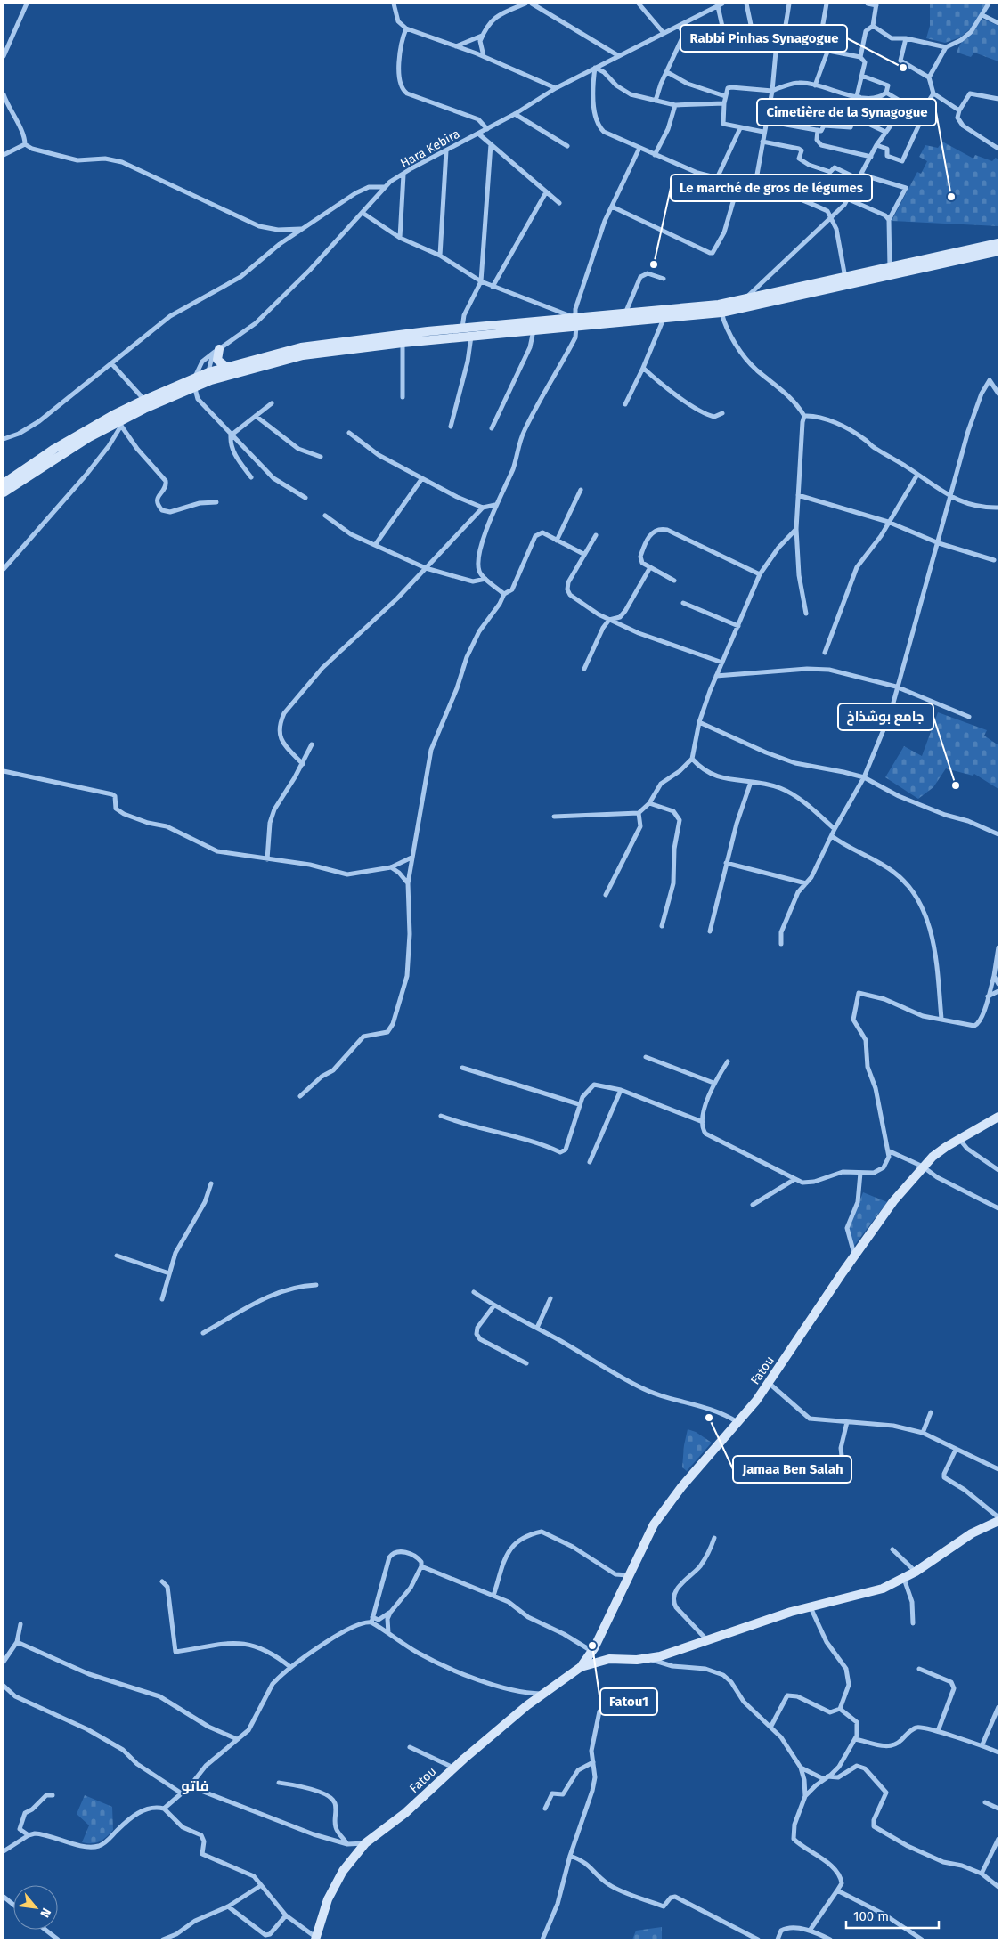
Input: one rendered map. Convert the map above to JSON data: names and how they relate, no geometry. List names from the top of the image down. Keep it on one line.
{"streets":{"main road":["Fatou"],"street":["Hara Kebira"]},"districts":["فاتو"],"places":["Rabbi Pinhas Synagogue","Cimetière de la Synagogue","Le marché de gros de légumes","جامع بوشذاخ","Jamaa Ben Salah","Fatou1"],"scale_bar":"100 m","north":"bottom right"}
